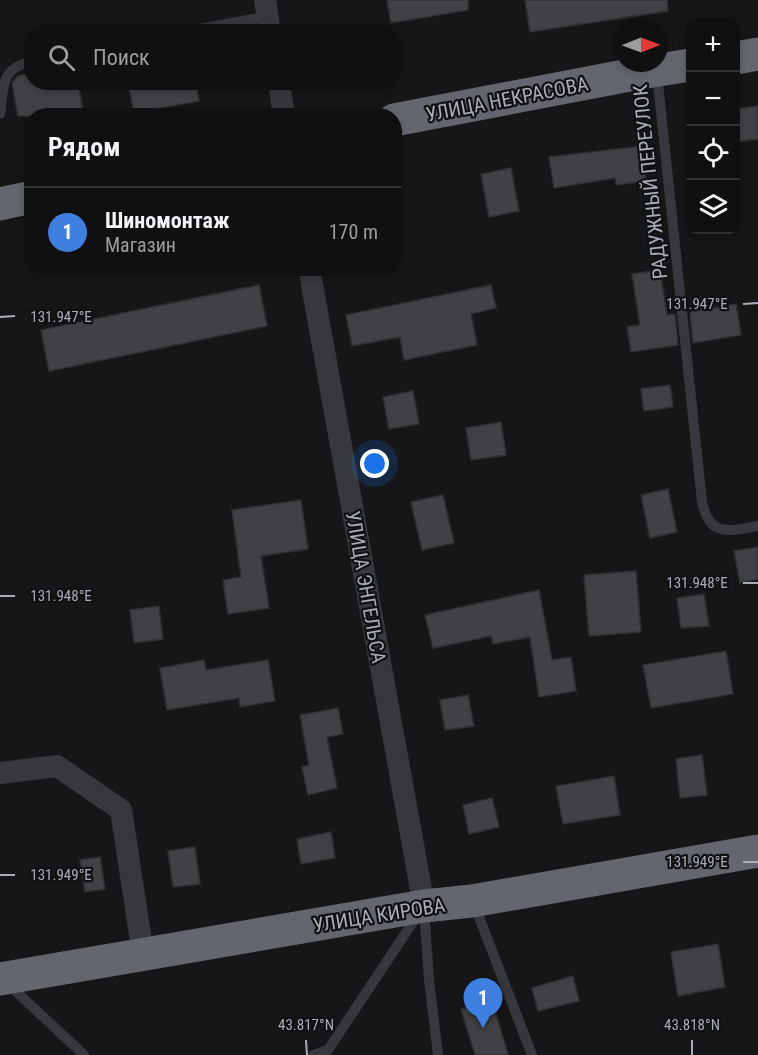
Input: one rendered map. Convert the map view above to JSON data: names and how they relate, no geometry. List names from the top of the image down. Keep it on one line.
{"streets":{"highway":["УЛИЦА НЕКРАСОВА","УЛИЦА КИРОВА"],"street":["УЛИЦА ЭНГЕЛЬСА"],"lane":["РАДУЖНЫЙ ПЕРЕУЛОК"]},"crossings":[["УЛИЦА ЭНГЕЛЬСА","УЛИЦА КИРОВА"]],"north":"right","page":{"map_buttons":["+","−"],"search":"Поиск","heading":"Рядом","list":[{"mark":"1","name":"Шиномонтаж","note":"Магазин","value":"170 m"}],"pins":"1"},"coordinates":["131.947°E","131.948°E","131.949°E","43.817°N","43.818°N"]}
